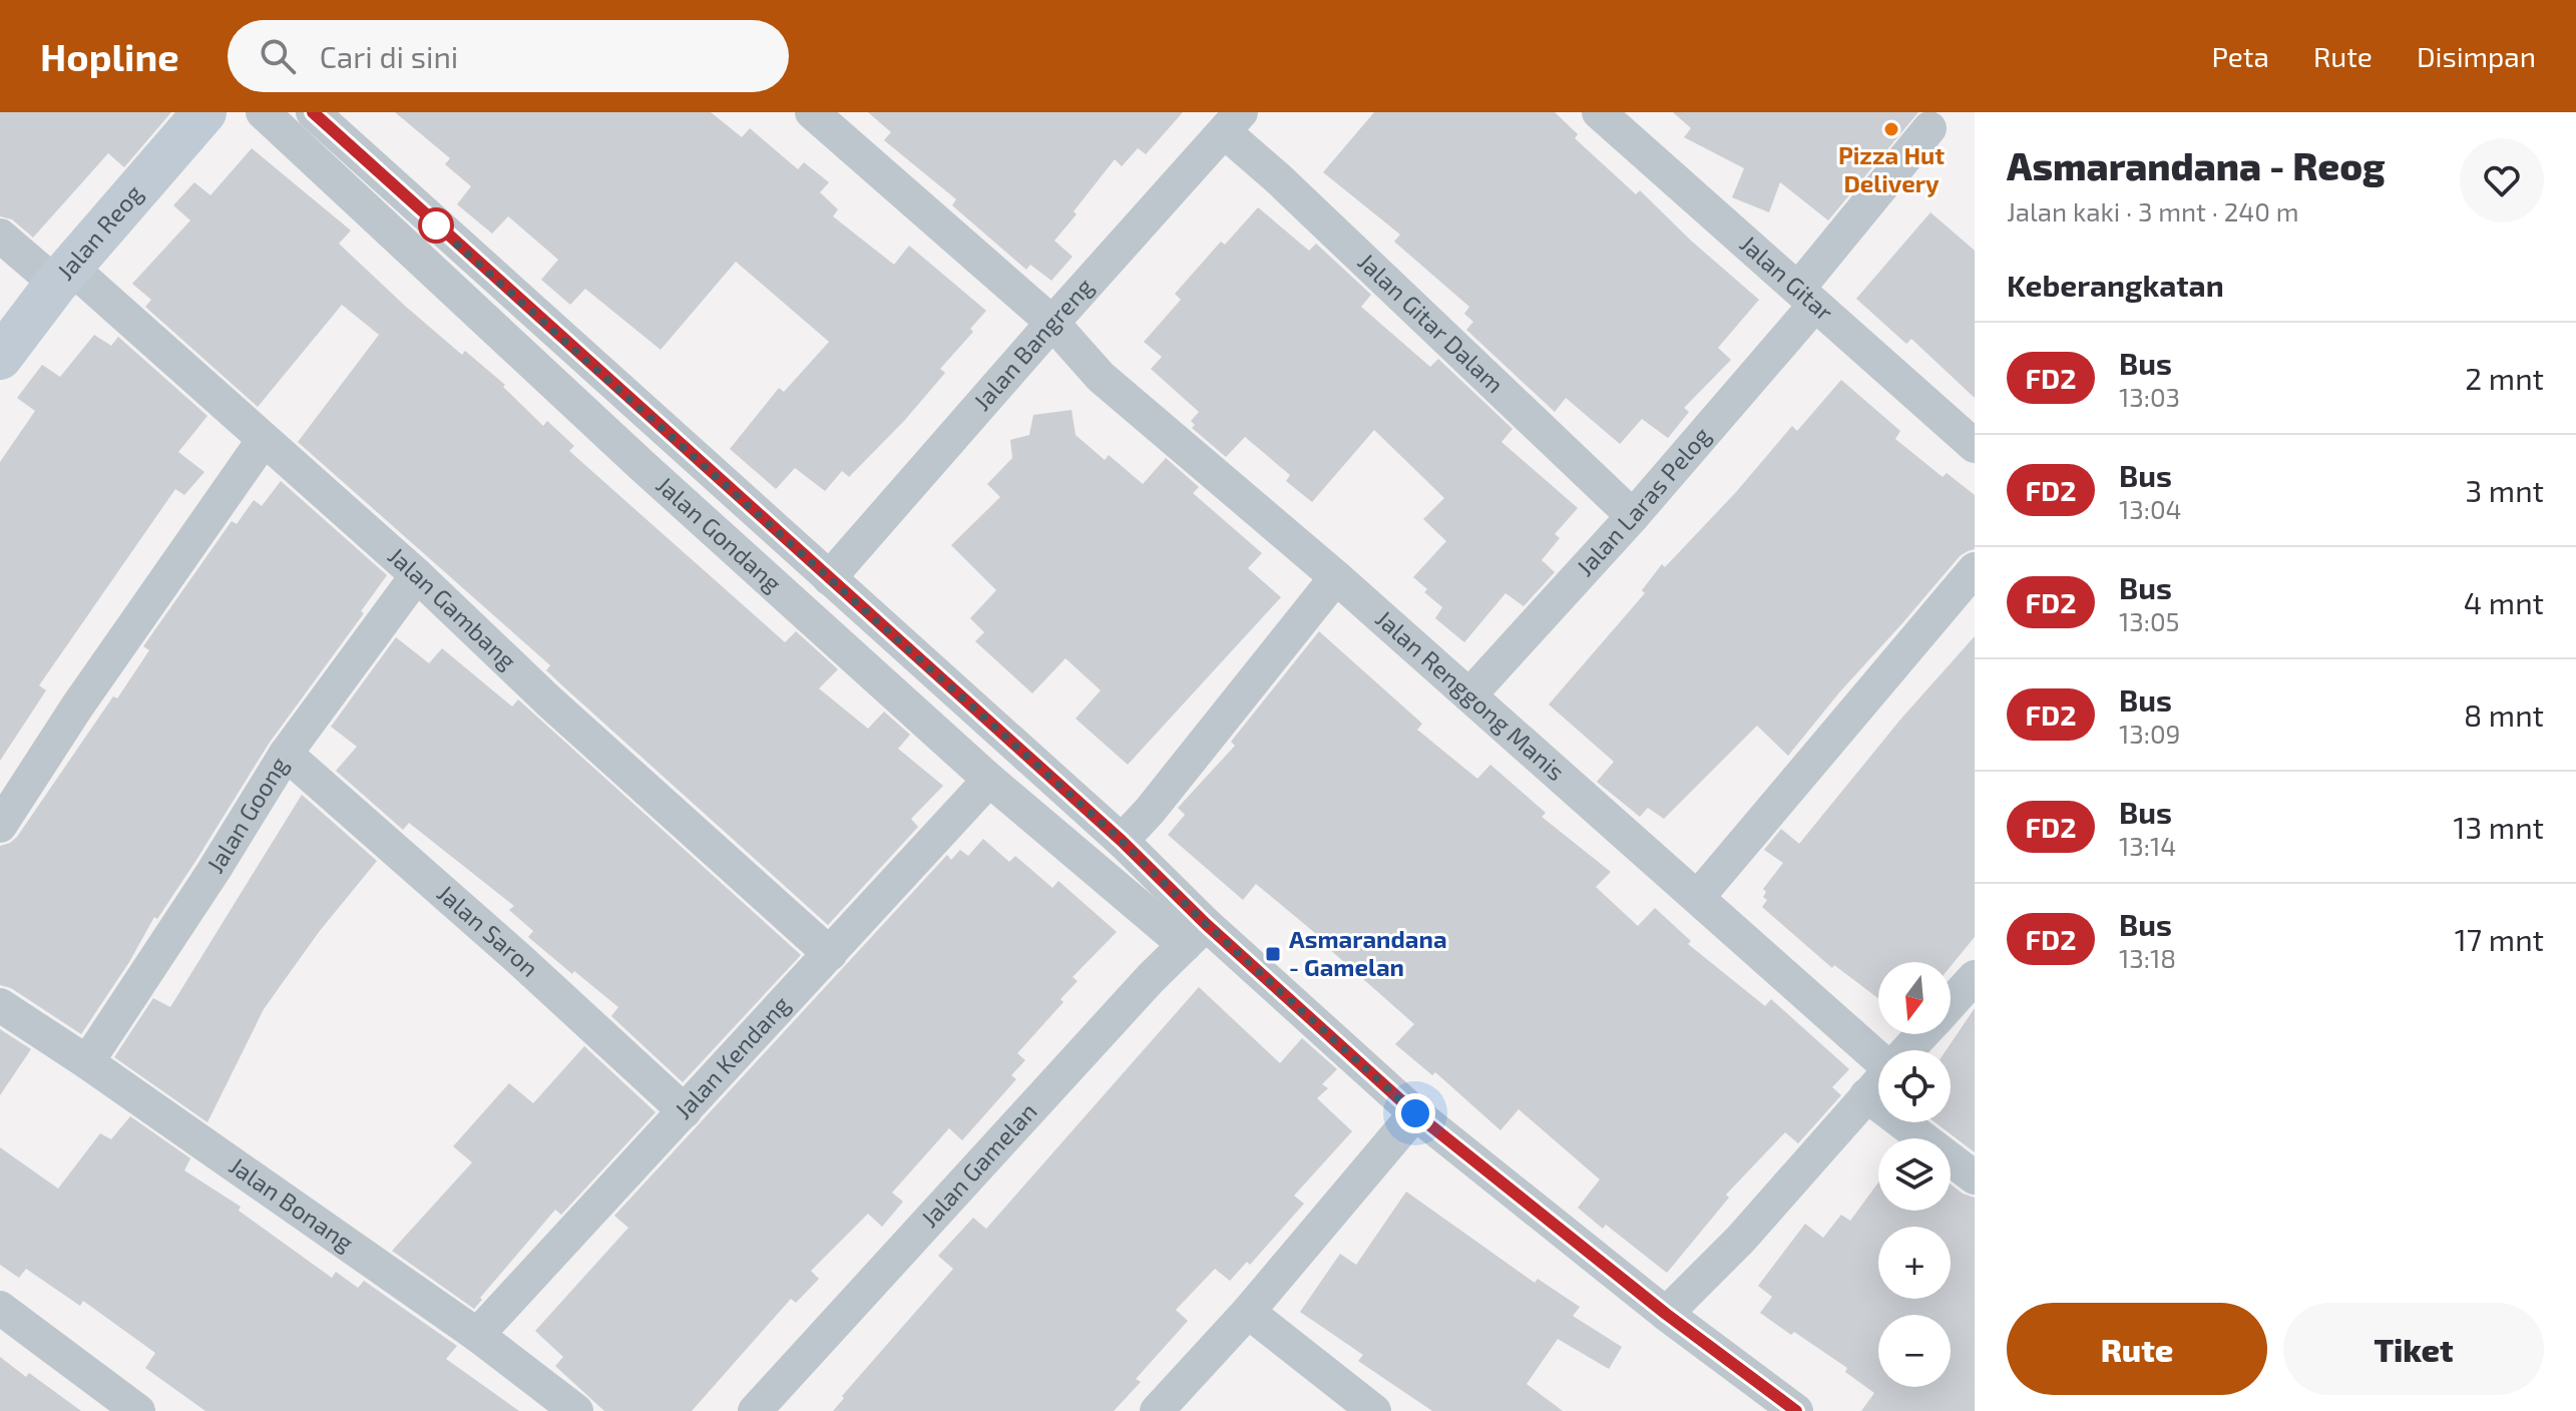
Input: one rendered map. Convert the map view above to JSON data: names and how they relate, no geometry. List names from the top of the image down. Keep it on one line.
{"streets":{"street":["Jalan Reog","Jalan Gitar","Jalan Gitar Dalam","Jalan Bangreng","Jalan Laras Pelog","Jalan Gondang","Jalan Gambang","Jalan Renggong Manis","Jalan Goong","Jalan Saron","Jalan Kendang","Jalan Gamelan","Jalan Bonang"]},"crossings":[["Jalan Reog","Jalan Gambang"],["Jalan Gitar","Jalan Laras Pelog"],["Jalan Gitar Dalam","Jalan Bangreng"],["Jalan Gitar Dalam","Jalan Laras Pelog"],["Jalan Bangreng","Jalan Renggong Manis"],["Jalan Laras Pelog","Jalan Renggong Manis"],["Jalan Gondang","Jalan Kendang"],["Jalan Gondang","Jalan Gamelan"],["Jalan Gambang","Jalan Goong"],["Jalan Gambang","Jalan Kendang"],["Jalan Goong","Jalan Saron"],["Jalan Goong","Jalan Bonang"],["Jalan Saron","Jalan Kendang"],["Jalan Kendang","Jalan Bonang"]],"places":{"other":["Pizza Hut Delivery"],"transit":["Asmarandana - Gamelan"]},"lines":["bus line FD2"],"north":"bottom","page":{"header":"Hopline","search":"Cari di sini","nav":["Peta","Rute","Disimpan"],"heading":[["Asmarandana - Reog","Jalan kaki · 3 mnt · 240 m"],"Keberangkatan"],"list":[{"mark":"FD2","name":"Bus","note":"13:03","value":"2 mnt"},{"mark":"FD2","name":"Bus","note":"13:04","value":"3 mnt"},{"mark":"FD2","name":"Bus","note":"13:05","value":"4 mnt"},{"mark":"FD2","name":"Bus","note":"13:09","value":"8 mnt"},{"mark":"FD2","name":"Bus","note":"13:14","value":"13 mnt"},{"mark":"FD2","name":"Bus","note":"13:18","value":"17 mnt"}],"map_buttons":["+","−"],"buttons":["Rute","Tiket"]}}
